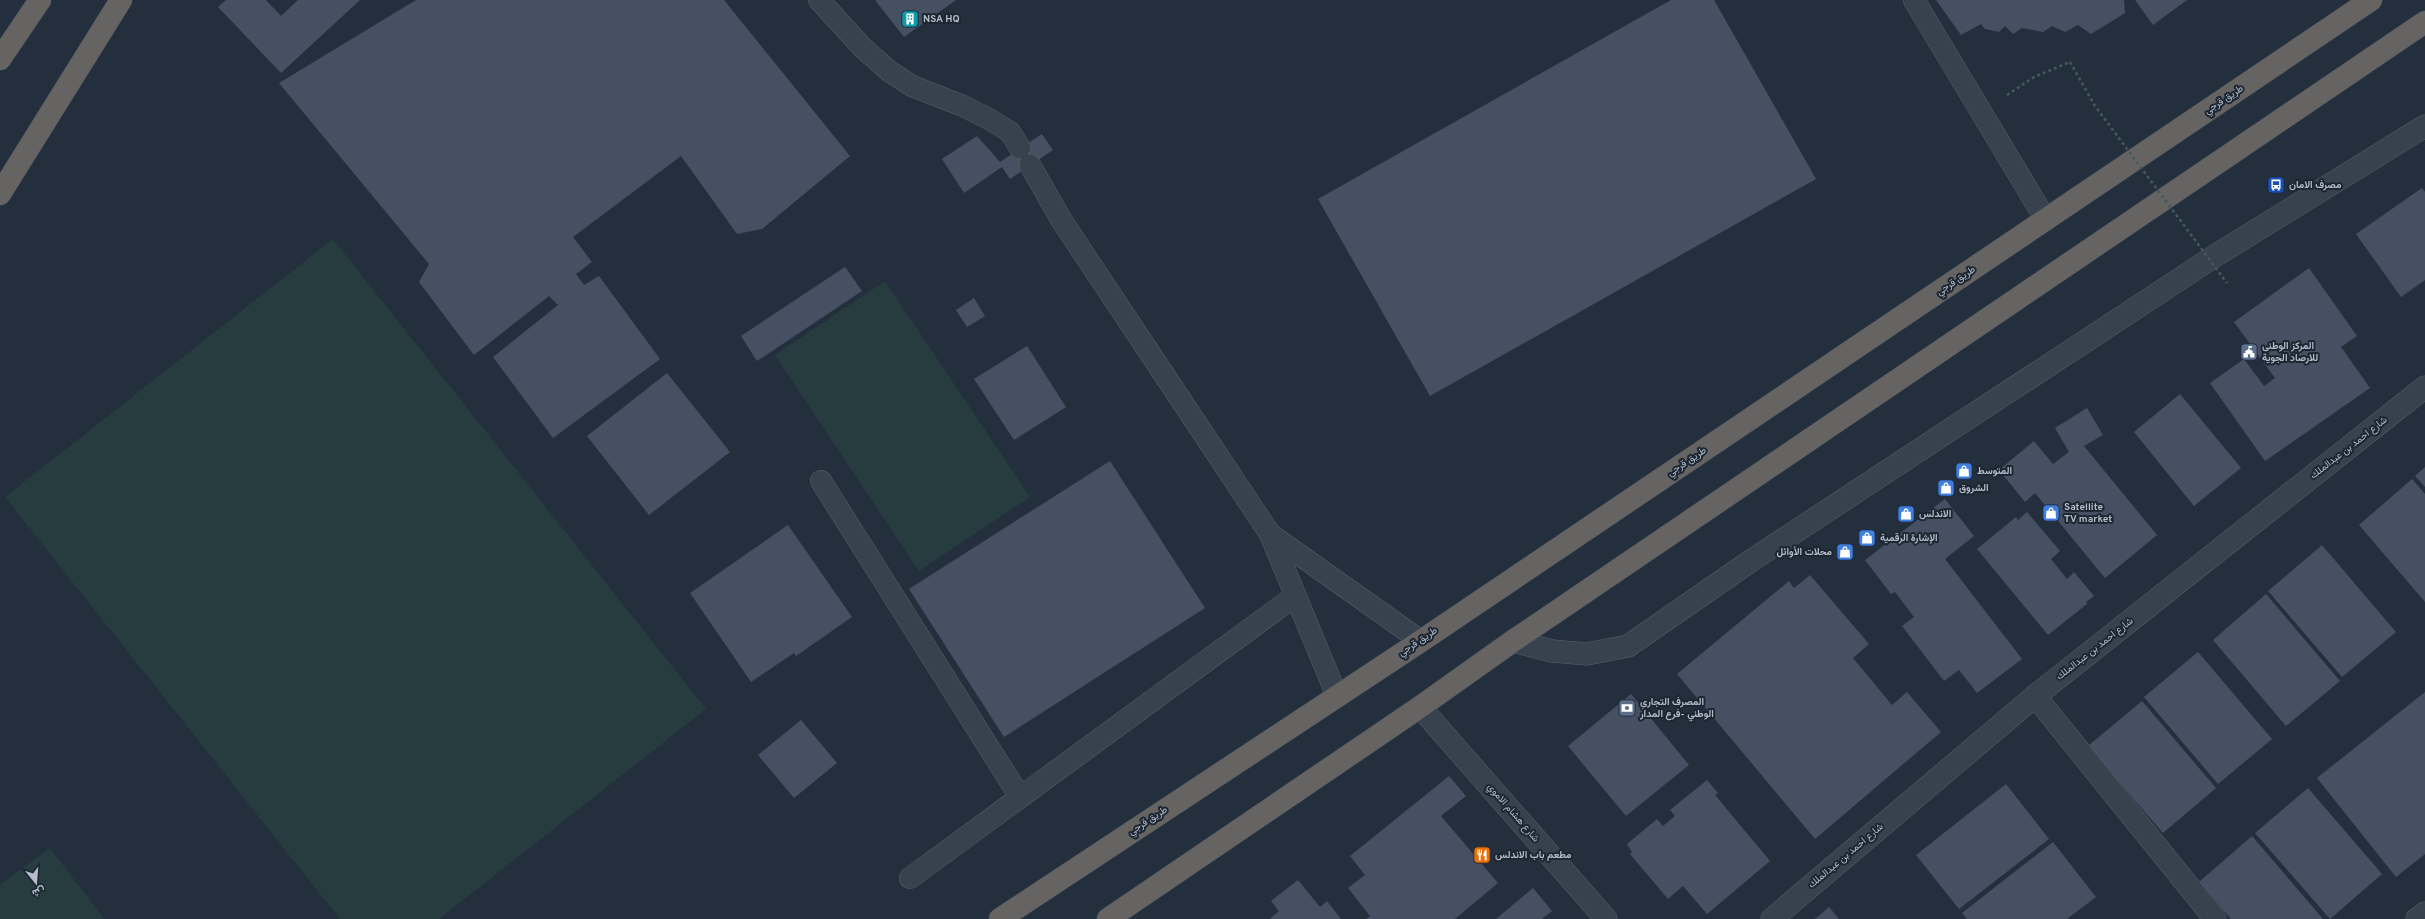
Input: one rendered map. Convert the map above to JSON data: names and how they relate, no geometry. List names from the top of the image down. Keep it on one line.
{"streets":{"highway":["طريق قرجي"],"street":["شارع احمد بن عبدالملك","شارع هشام الاموي"]},"places":{"building":["NSA HQ"],"bus stop":["مصرف الامان"],"public building":["المركز الوطني للارصاد الجوية"],"shop":["المتوسط","الشروق","Satellite TV market","الاندلس","الإشارة الرقمية","محلات الأوائل"],"bank":["المصرف التجاري الوطني -فرع المدار"],"restaurant":["مطعم باب الاندلس"]},"north":"bottom"}
